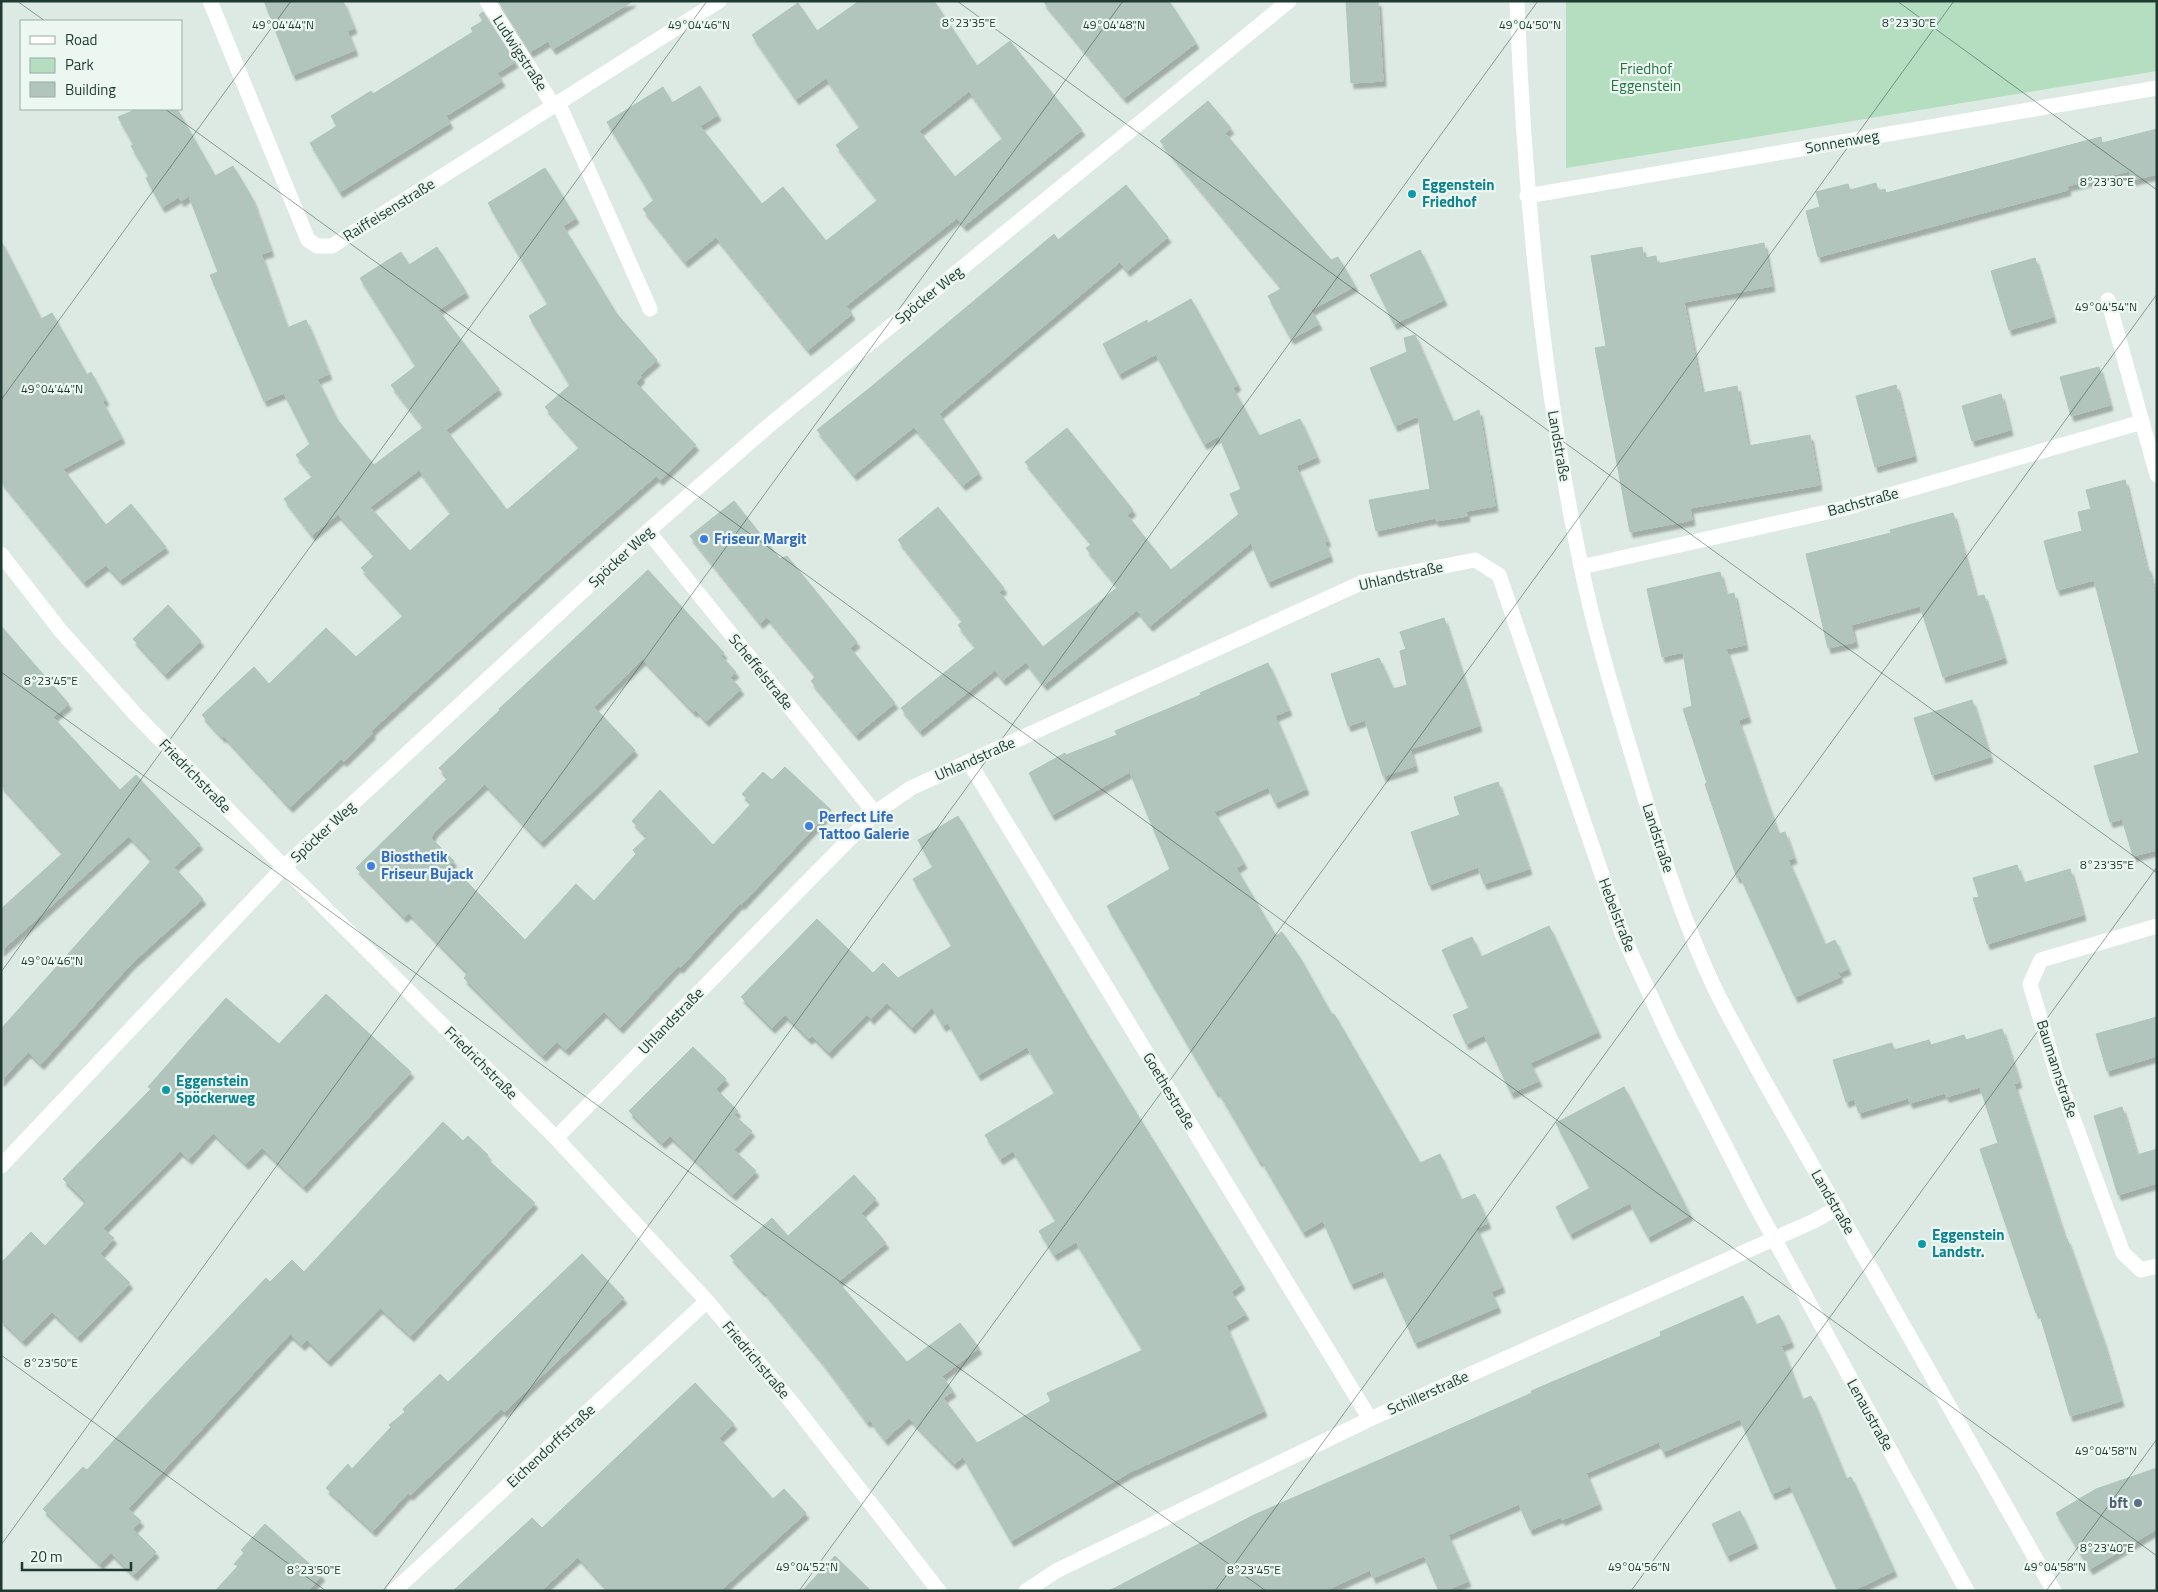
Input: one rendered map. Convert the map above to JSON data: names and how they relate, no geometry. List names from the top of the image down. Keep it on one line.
{"streets":{"street":["Ludwigstraße","Sonnenweg","Raiffeisenstraße","Spöcker Weg","Landstraße","Bachstraße","Uhlandstraße","Scheffelstraße","Friedrichstraße","Hebelstraße","Baumannstraße","Goethestraße","Schillerstraße","Lenaustraße","Eichendorffstraße"]},"crossings":[["Ludwigstraße","Raiffeisenstraße"],["Sonnenweg","Landstraße"],["Spöcker Weg","Scheffelstraße"],["Spöcker Weg","Friedrichstraße"],["Landstraße","Bachstraße"],["Landstraße","Schillerstraße"],["Uhlandstraße","Scheffelstraße"],["Uhlandstraße","Friedrichstraße"],["Uhlandstraße","Hebelstraße"],["Uhlandstraße","Goethestraße"],["Friedrichstraße","Eichendorffstraße"],["Hebelstraße","Schillerstraße"],["Hebelstraße","Lenaustraße"],["Goethestraße","Schillerstraße"],["Schillerstraße","Lenaustraße"]],"parks":["Friedhof Eggenstein"],"places":["Eggenstein Friedhof","Friseur Margit","Perfect Life Tattoo Galerie","Biosthetik Friseur Bujack","Eggenstein Spöckerweg","Eggenstein Landstr.","bft"],"legend":["Road","Park","Building"],"scale_bar":"20 m","coordinates":["8°23'30\"E","8°23'35\"E","49°04'44\"N","49°04'46\"N","49°04'50\"N","49°04'48\"N","49°04'54\"N","8°23'45\"E","8°23'50\"E","49°04'58\"N","8°23'40\"E","49°04'52\"N","49°04'56\"N"]}
